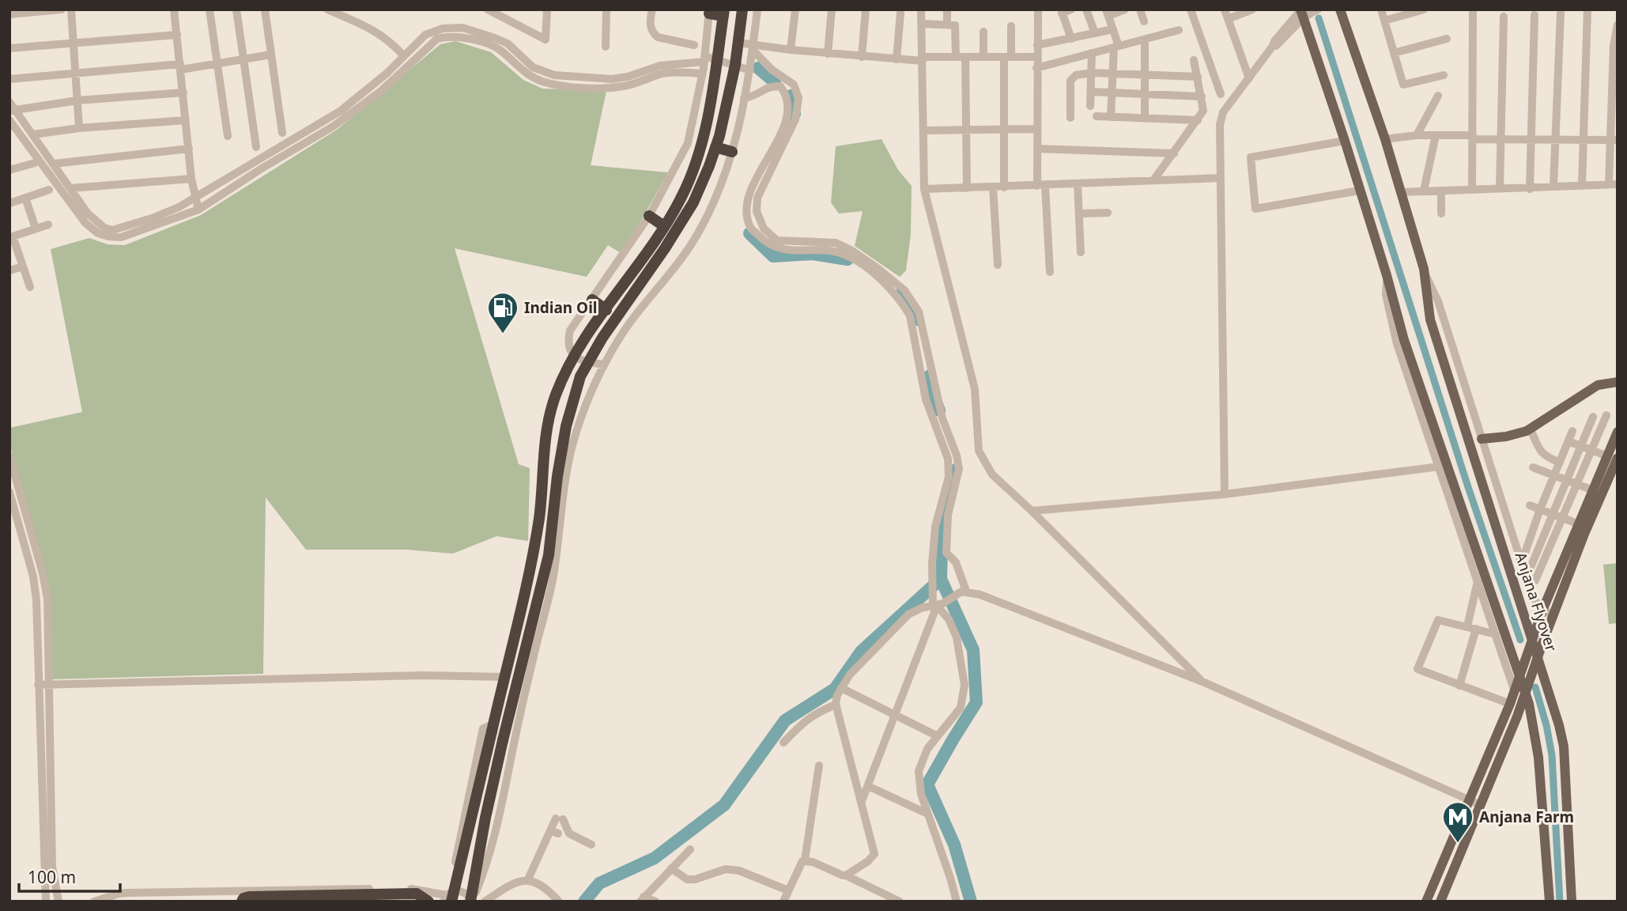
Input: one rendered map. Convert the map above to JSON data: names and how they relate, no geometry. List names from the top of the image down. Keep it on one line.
{"streets":{"main road":["Anjana Flyover"]},"places":{"fuel station":["Indian Oil"],"metro station":["Anjana Farm"]},"scale_bar":"100 m"}
